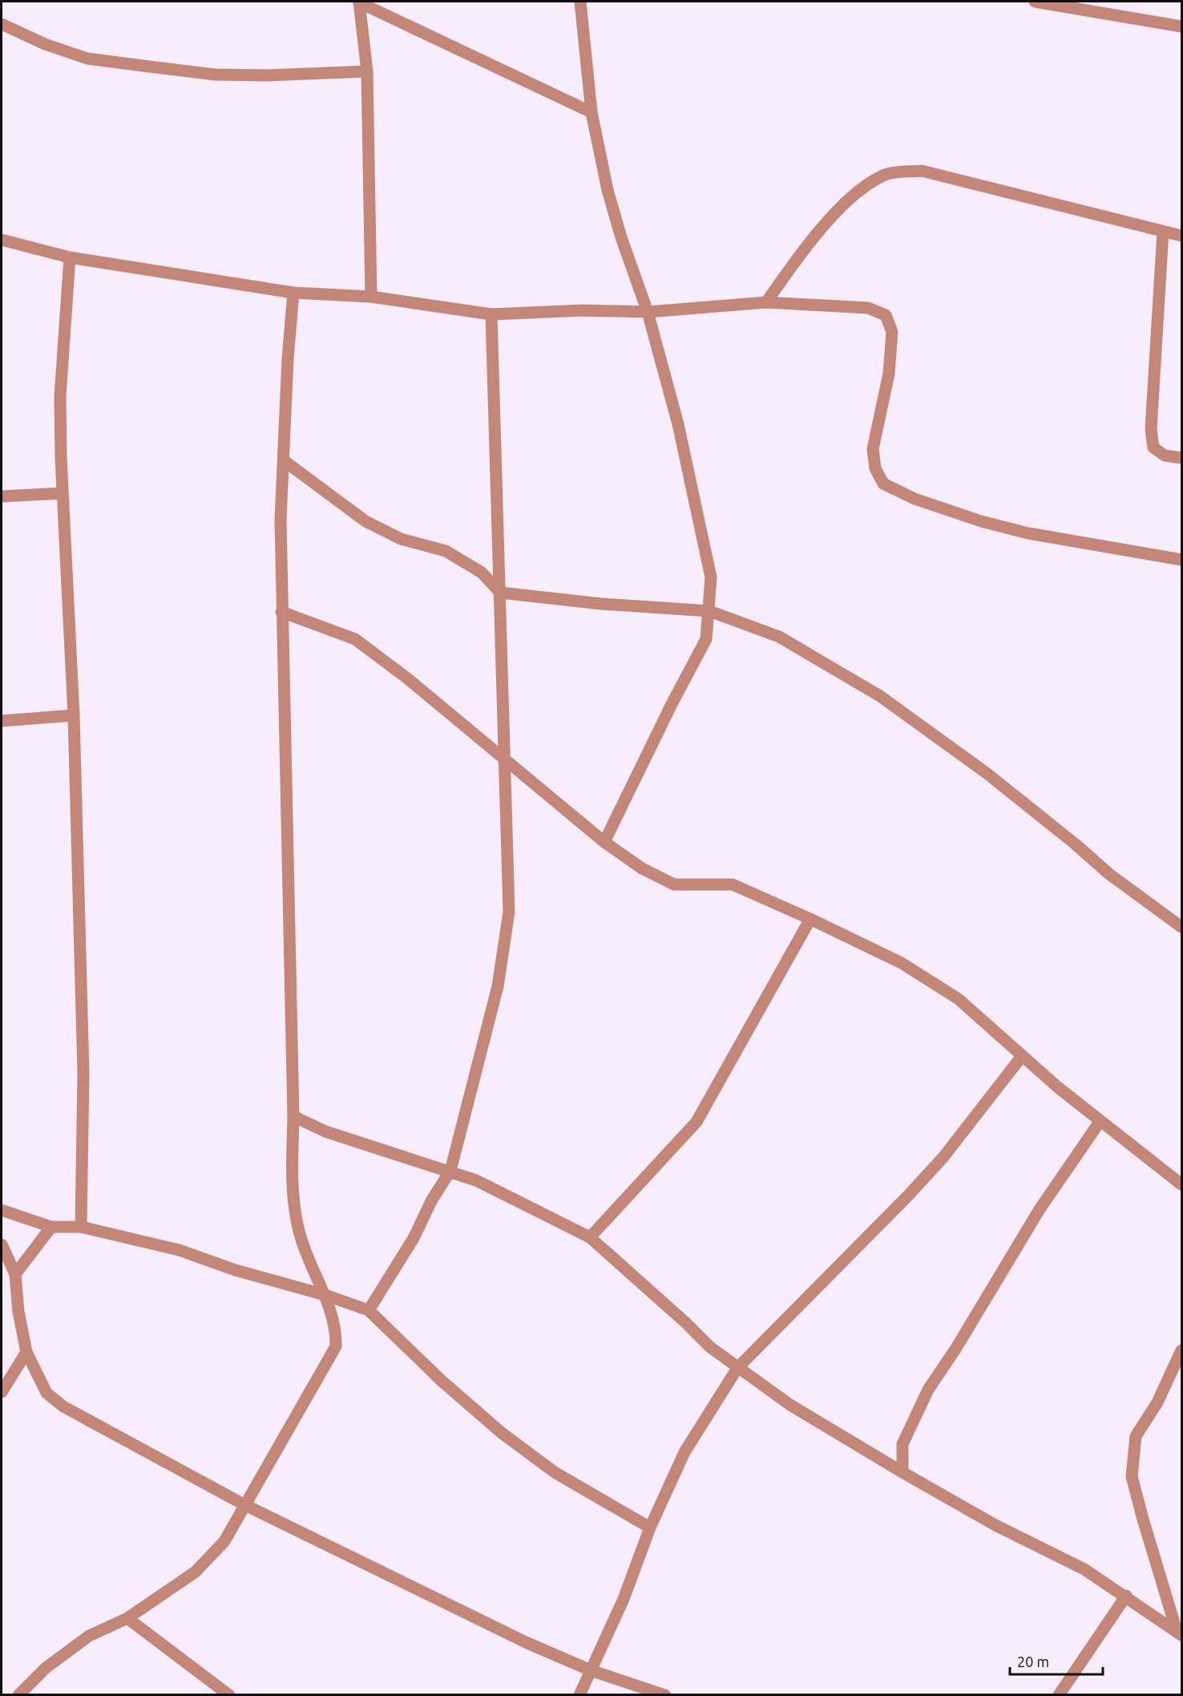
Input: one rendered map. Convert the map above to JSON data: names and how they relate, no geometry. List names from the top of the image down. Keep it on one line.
{"scale_bar":"20 m"}
